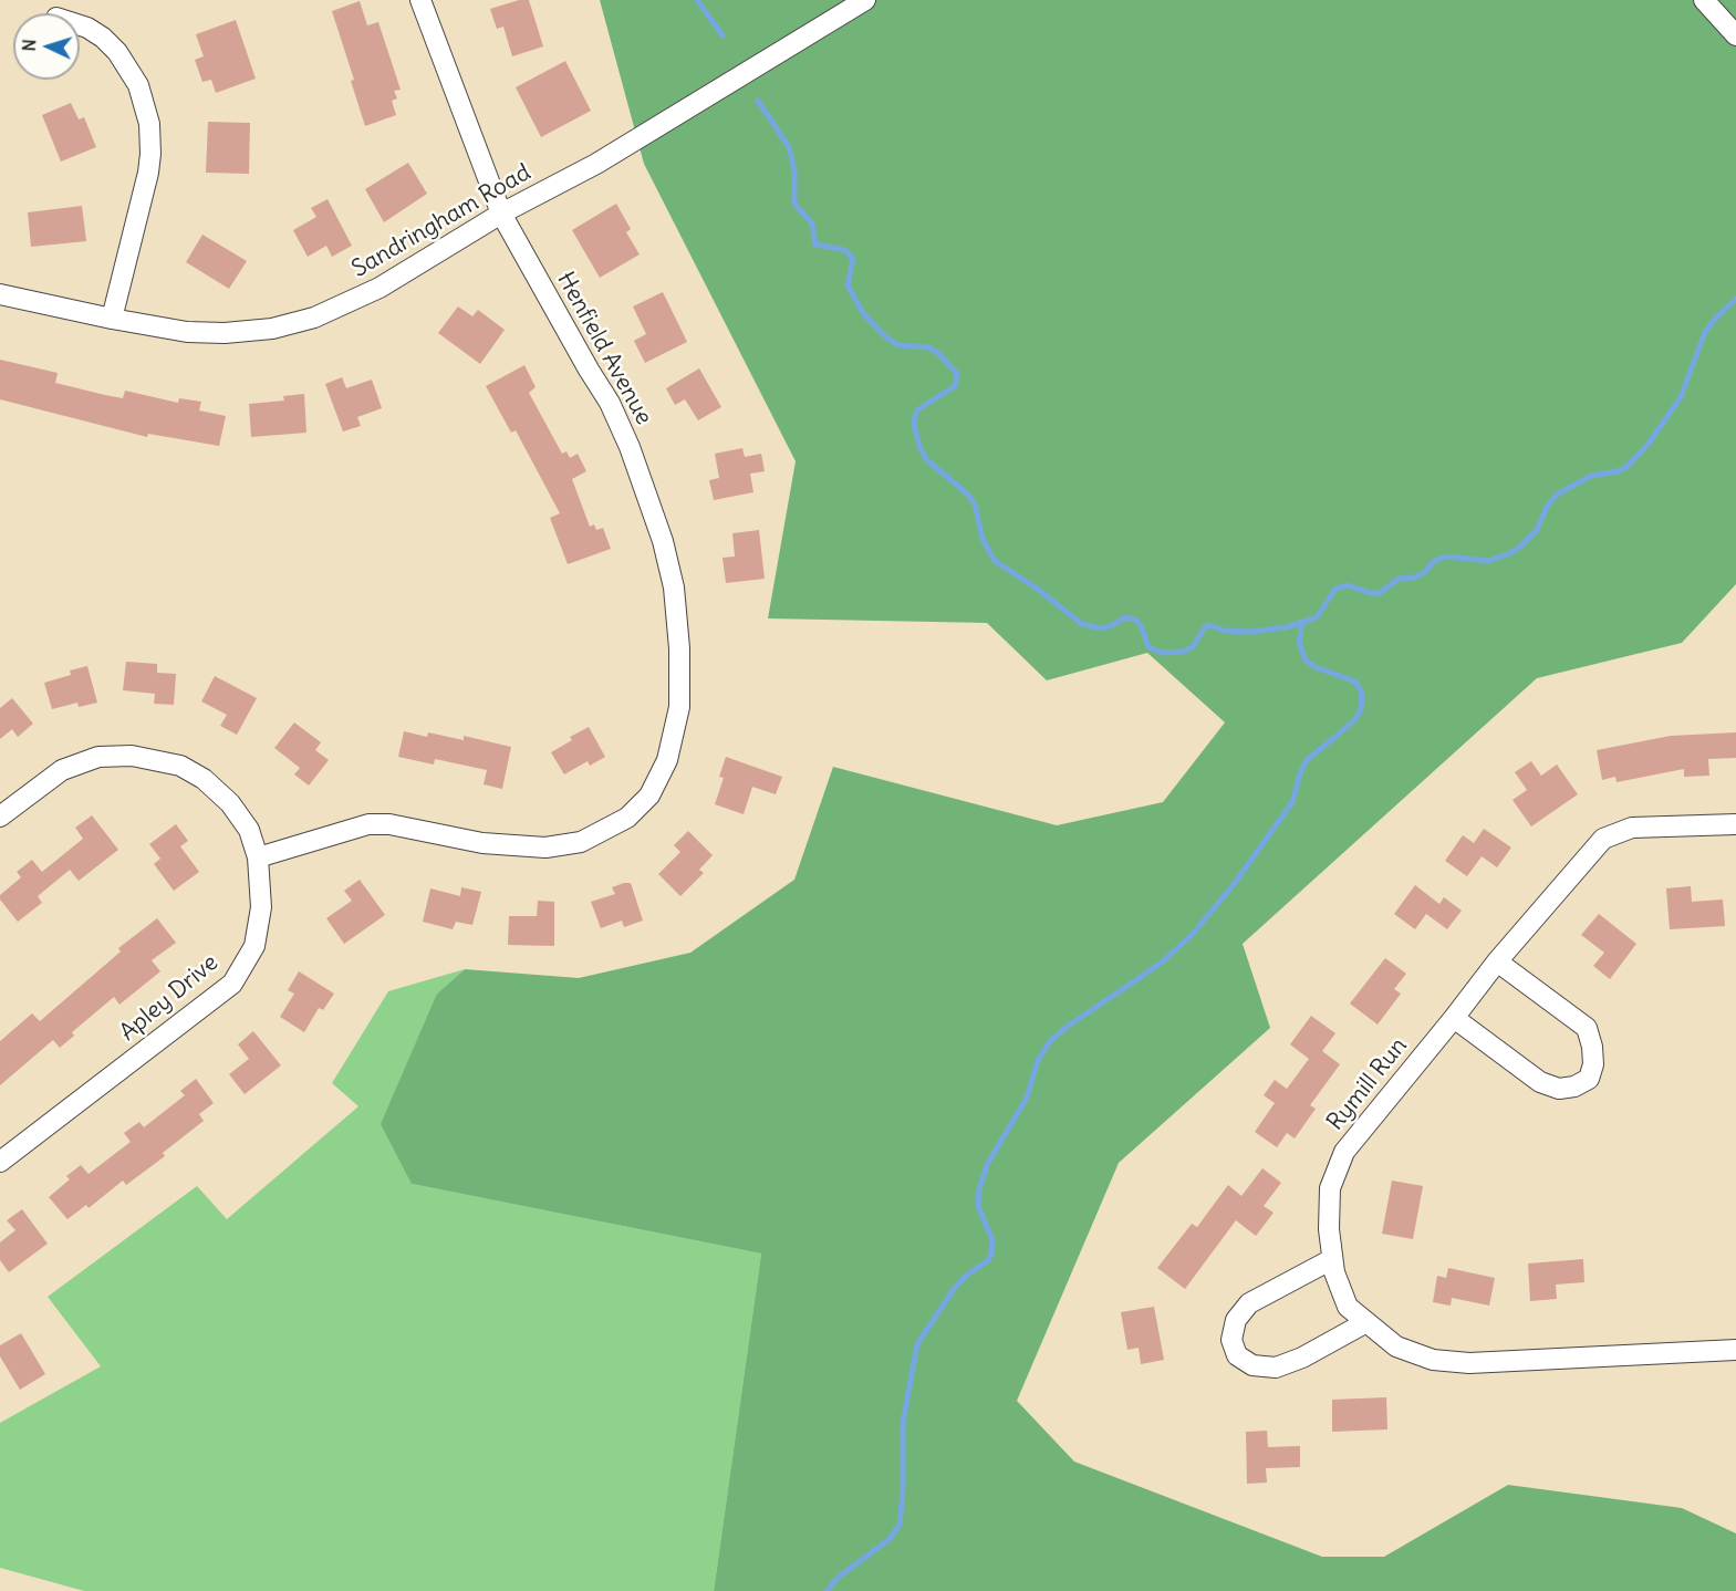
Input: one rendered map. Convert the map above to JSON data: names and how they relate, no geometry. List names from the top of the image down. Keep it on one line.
{"streets":{"street":["Sandringham Road","Henfield Avenue","Apley Drive","Rymill Run"]},"crossings":[["Sandringham Road","Henfield Avenue"],["Henfield Avenue","Apley Drive"]],"north":"left"}
